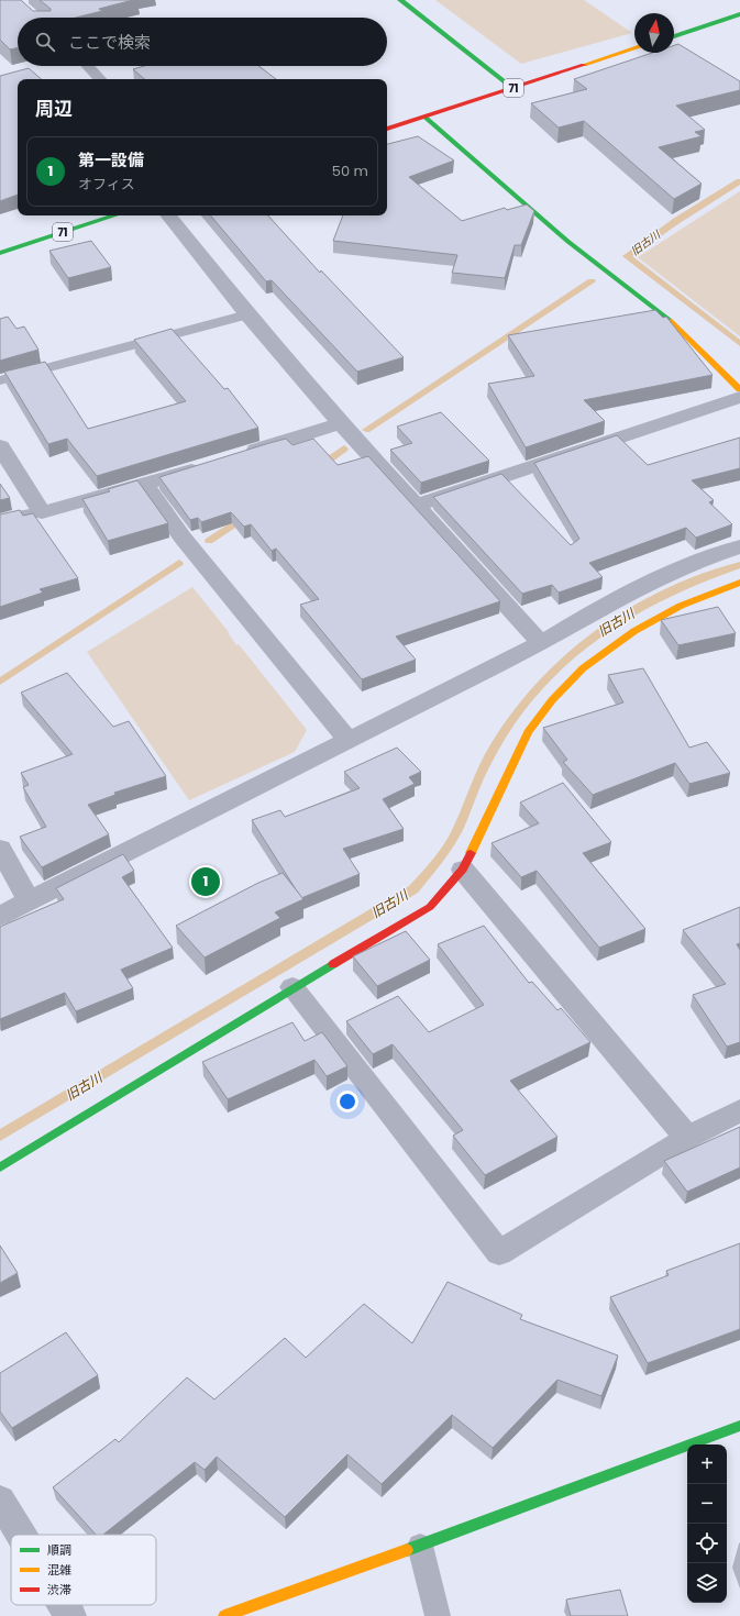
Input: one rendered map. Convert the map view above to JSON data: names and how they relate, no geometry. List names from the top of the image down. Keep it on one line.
{"streets":{"street":["71"]},"water":["旧古川"],"legend":["順調","混雑","渋滞"],"north":"top","page":{"search":"ここで検索","heading":"周辺","list":[{"mark":"1","name":"第一設備","note":"オフィス","value":"50 m"}],"pins":"1","map_buttons":["+","−"]}}
